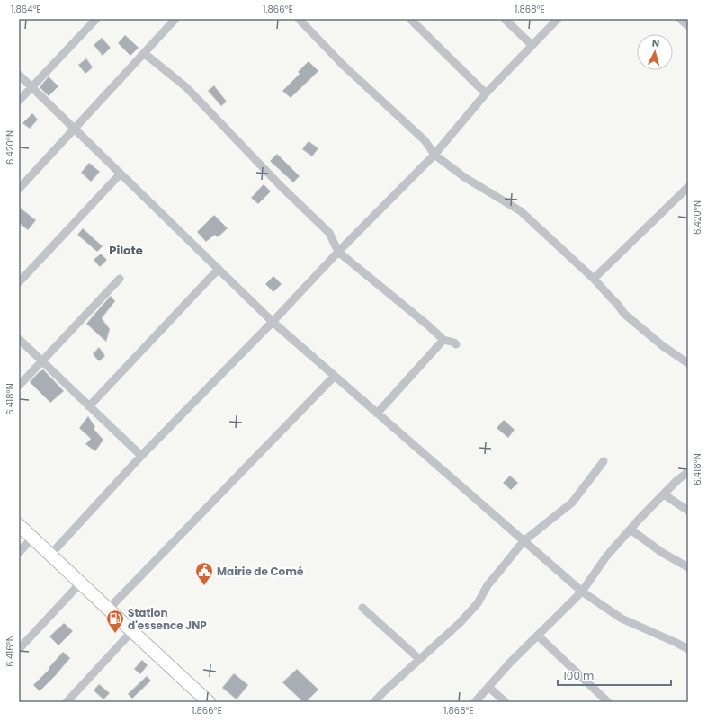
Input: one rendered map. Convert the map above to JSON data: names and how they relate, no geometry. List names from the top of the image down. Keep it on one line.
{"districts":["Pilote"],"places":{"public building":["Mairie de Comé"],"fuel station":["Station d'essence JNP"]},"scale_bar":"100 m","north":"top","coordinates":["1.864°E","1.866°E","1.868°E","6.420°N","6.418°N","6.416°N"]}
